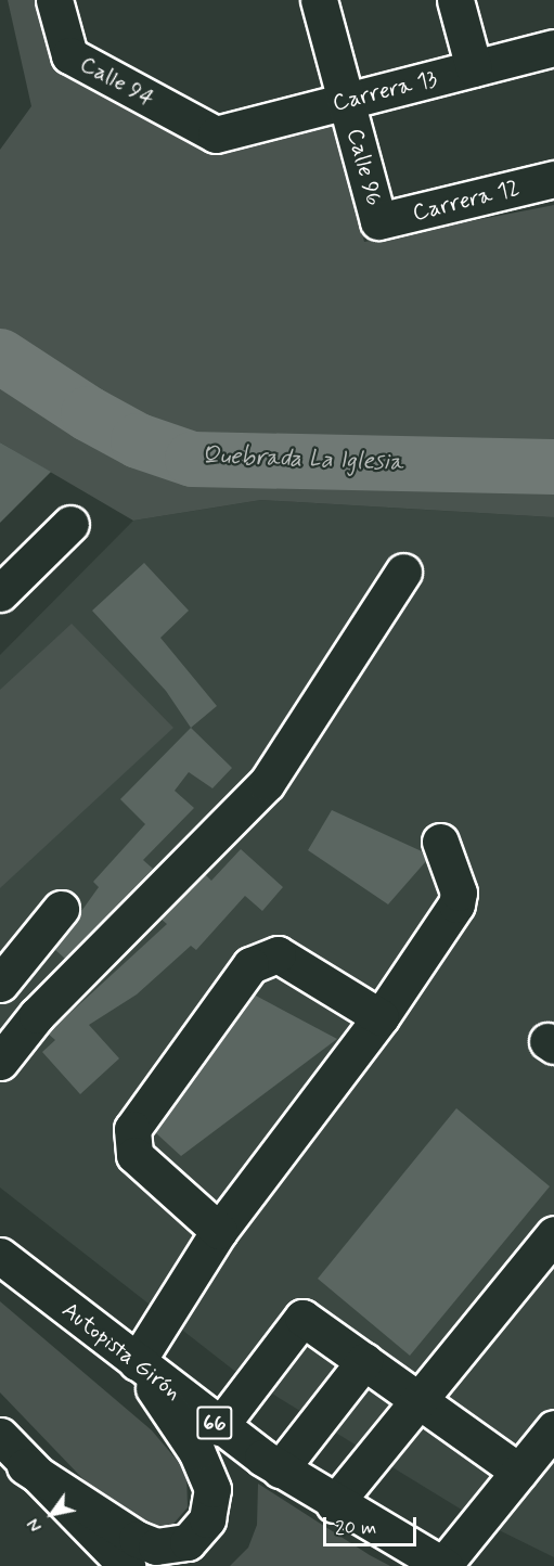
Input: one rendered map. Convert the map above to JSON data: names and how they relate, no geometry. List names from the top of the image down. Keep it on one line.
{"streets":{"main road":["Calle 94","Carrera 13","Calle 96","Carrera 12","Autopista Girón","66"]},"crossings":[["Calle 94","Carrera 13"],["Carrera 13","Calle 96"],["Calle 96","Carrera 12"]],"water":["Quebrada La Iglesia"],"scale_bar":"20 m","north":"bottom left"}
